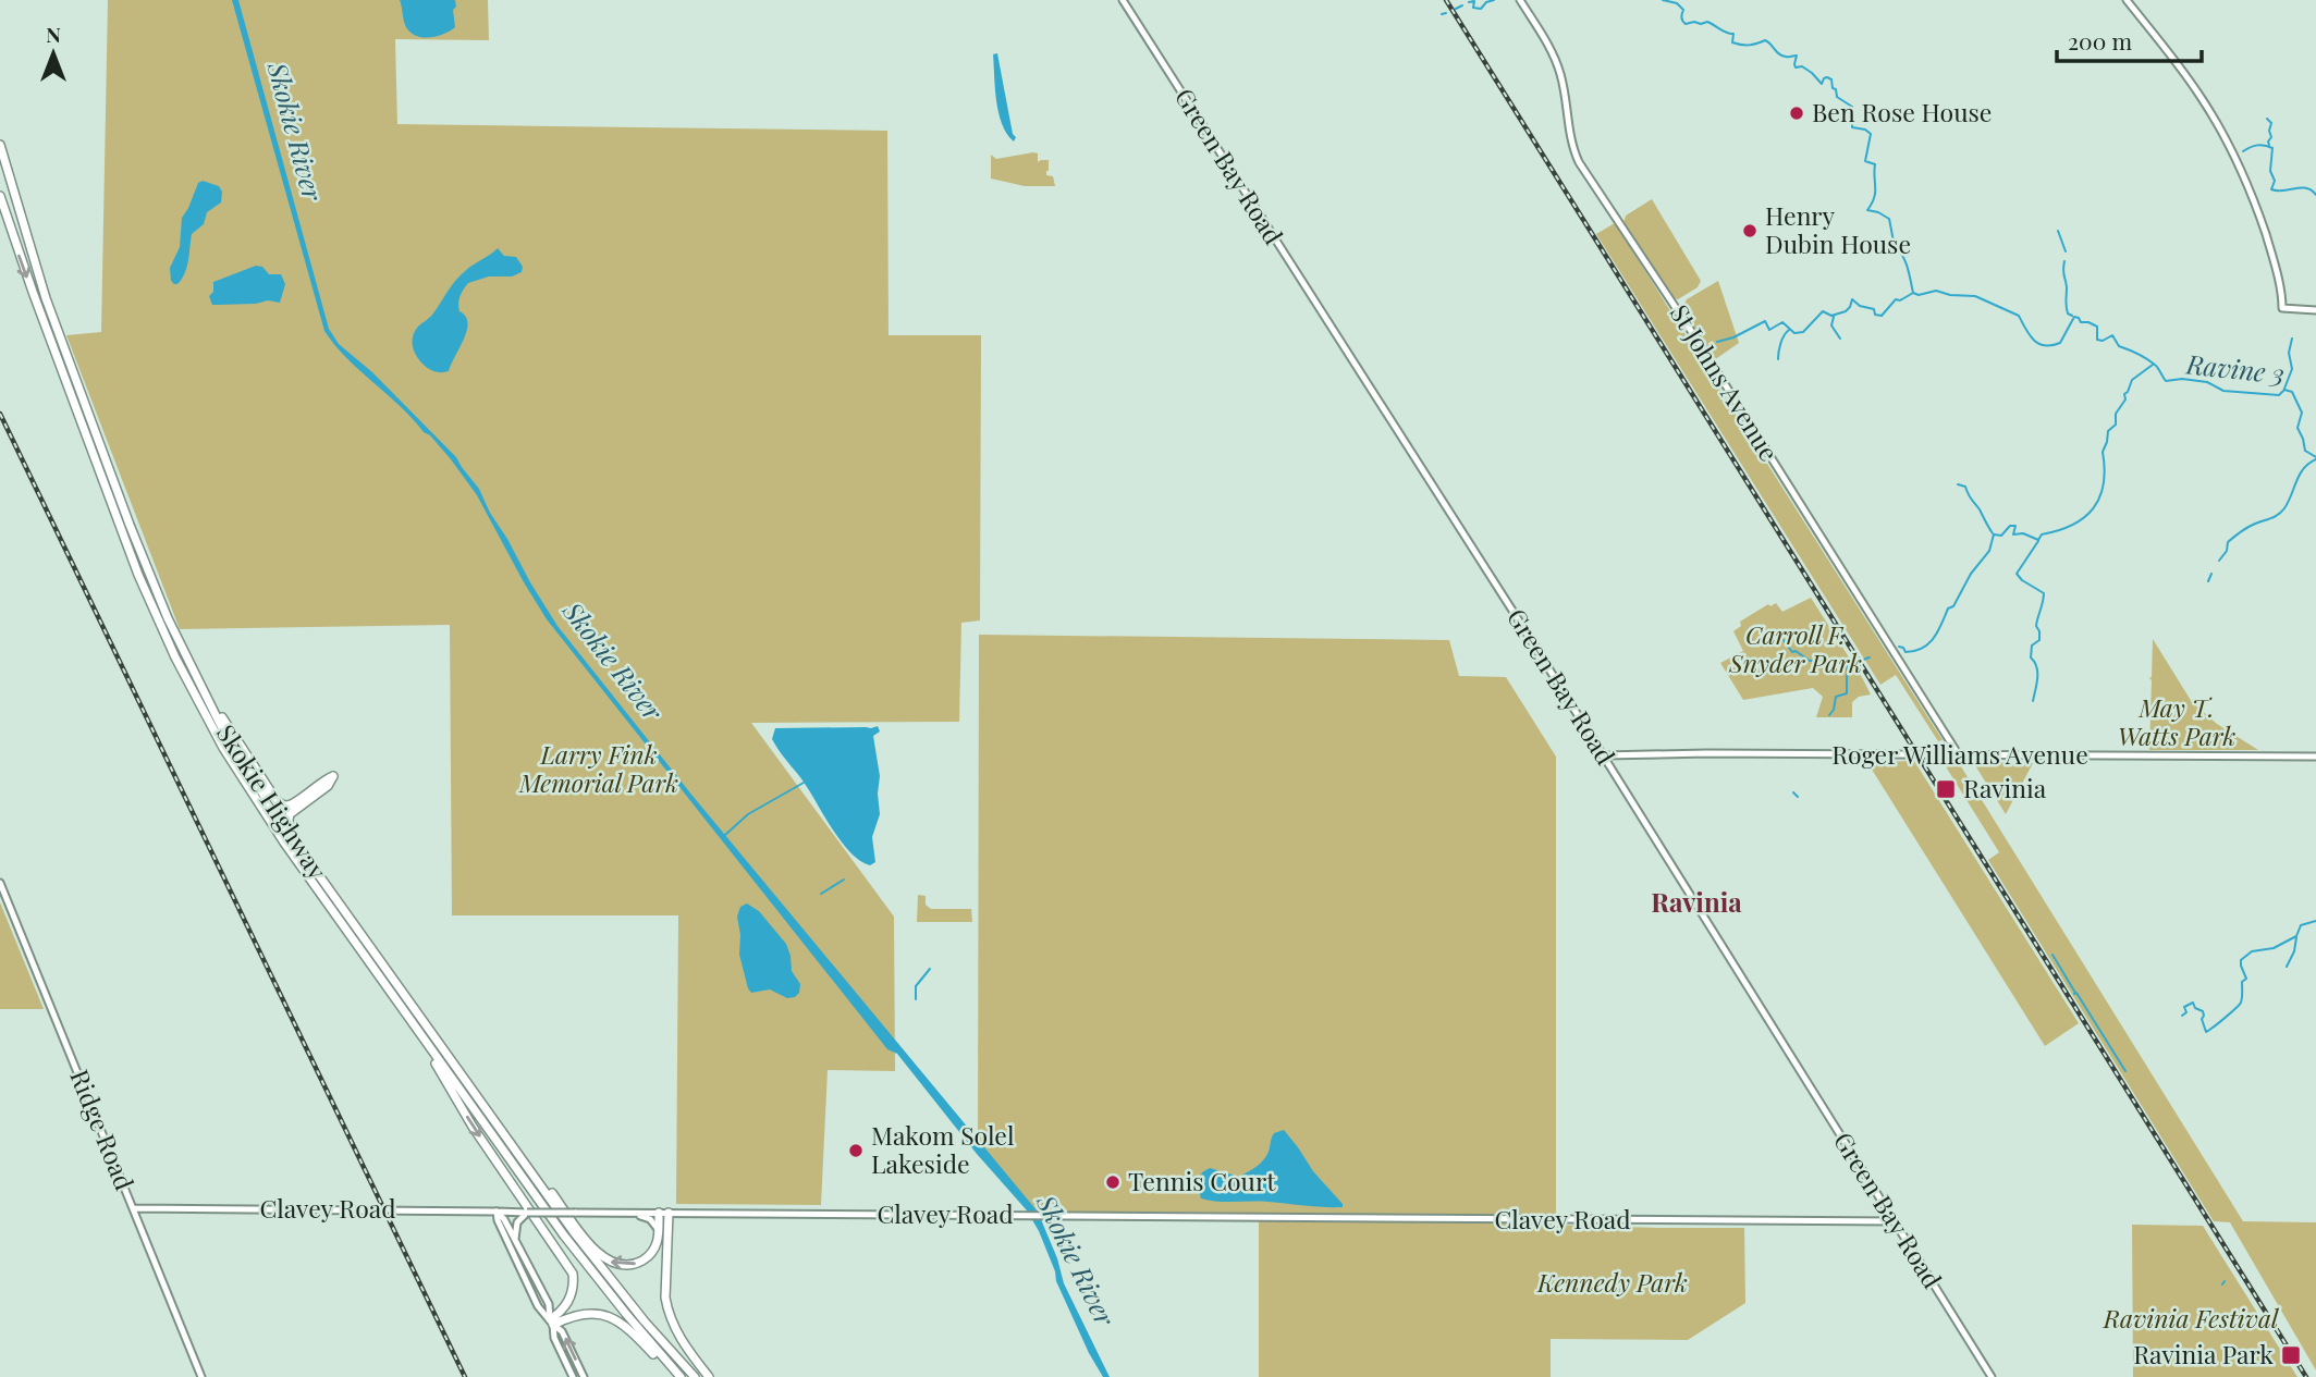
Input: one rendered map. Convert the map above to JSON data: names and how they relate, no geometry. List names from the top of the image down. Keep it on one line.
{"streets":{"highway":["Skokie Highway"],"main road":["Green Bay Road","St Johns Avenue","Roger Williams Avenue","Ridge Road","Clavey Road"]},"crossings":[["Green Bay Road","Roger Williams Avenue"],["Green Bay Road","Clavey Road"],["St Johns Avenue","Roger Williams Avenue"],["Ridge Road","Clavey Road"]],"districts":["Ravinia"],"water":["Skokie River","Ravine 3"],"parks":["Carroll F. Snyder Park","May T. Watts Park","Larry Fink Memorial Park","Kennedy Park","Ravinia Festival"],"places":{"other":["Ben Rose House","Henry Dubin House","Makom Solel Lakeside","Tennis Court"],"transit":["Ravinia","Ravinia Park"]},"scale_bar":"200 m","north":"top"}
